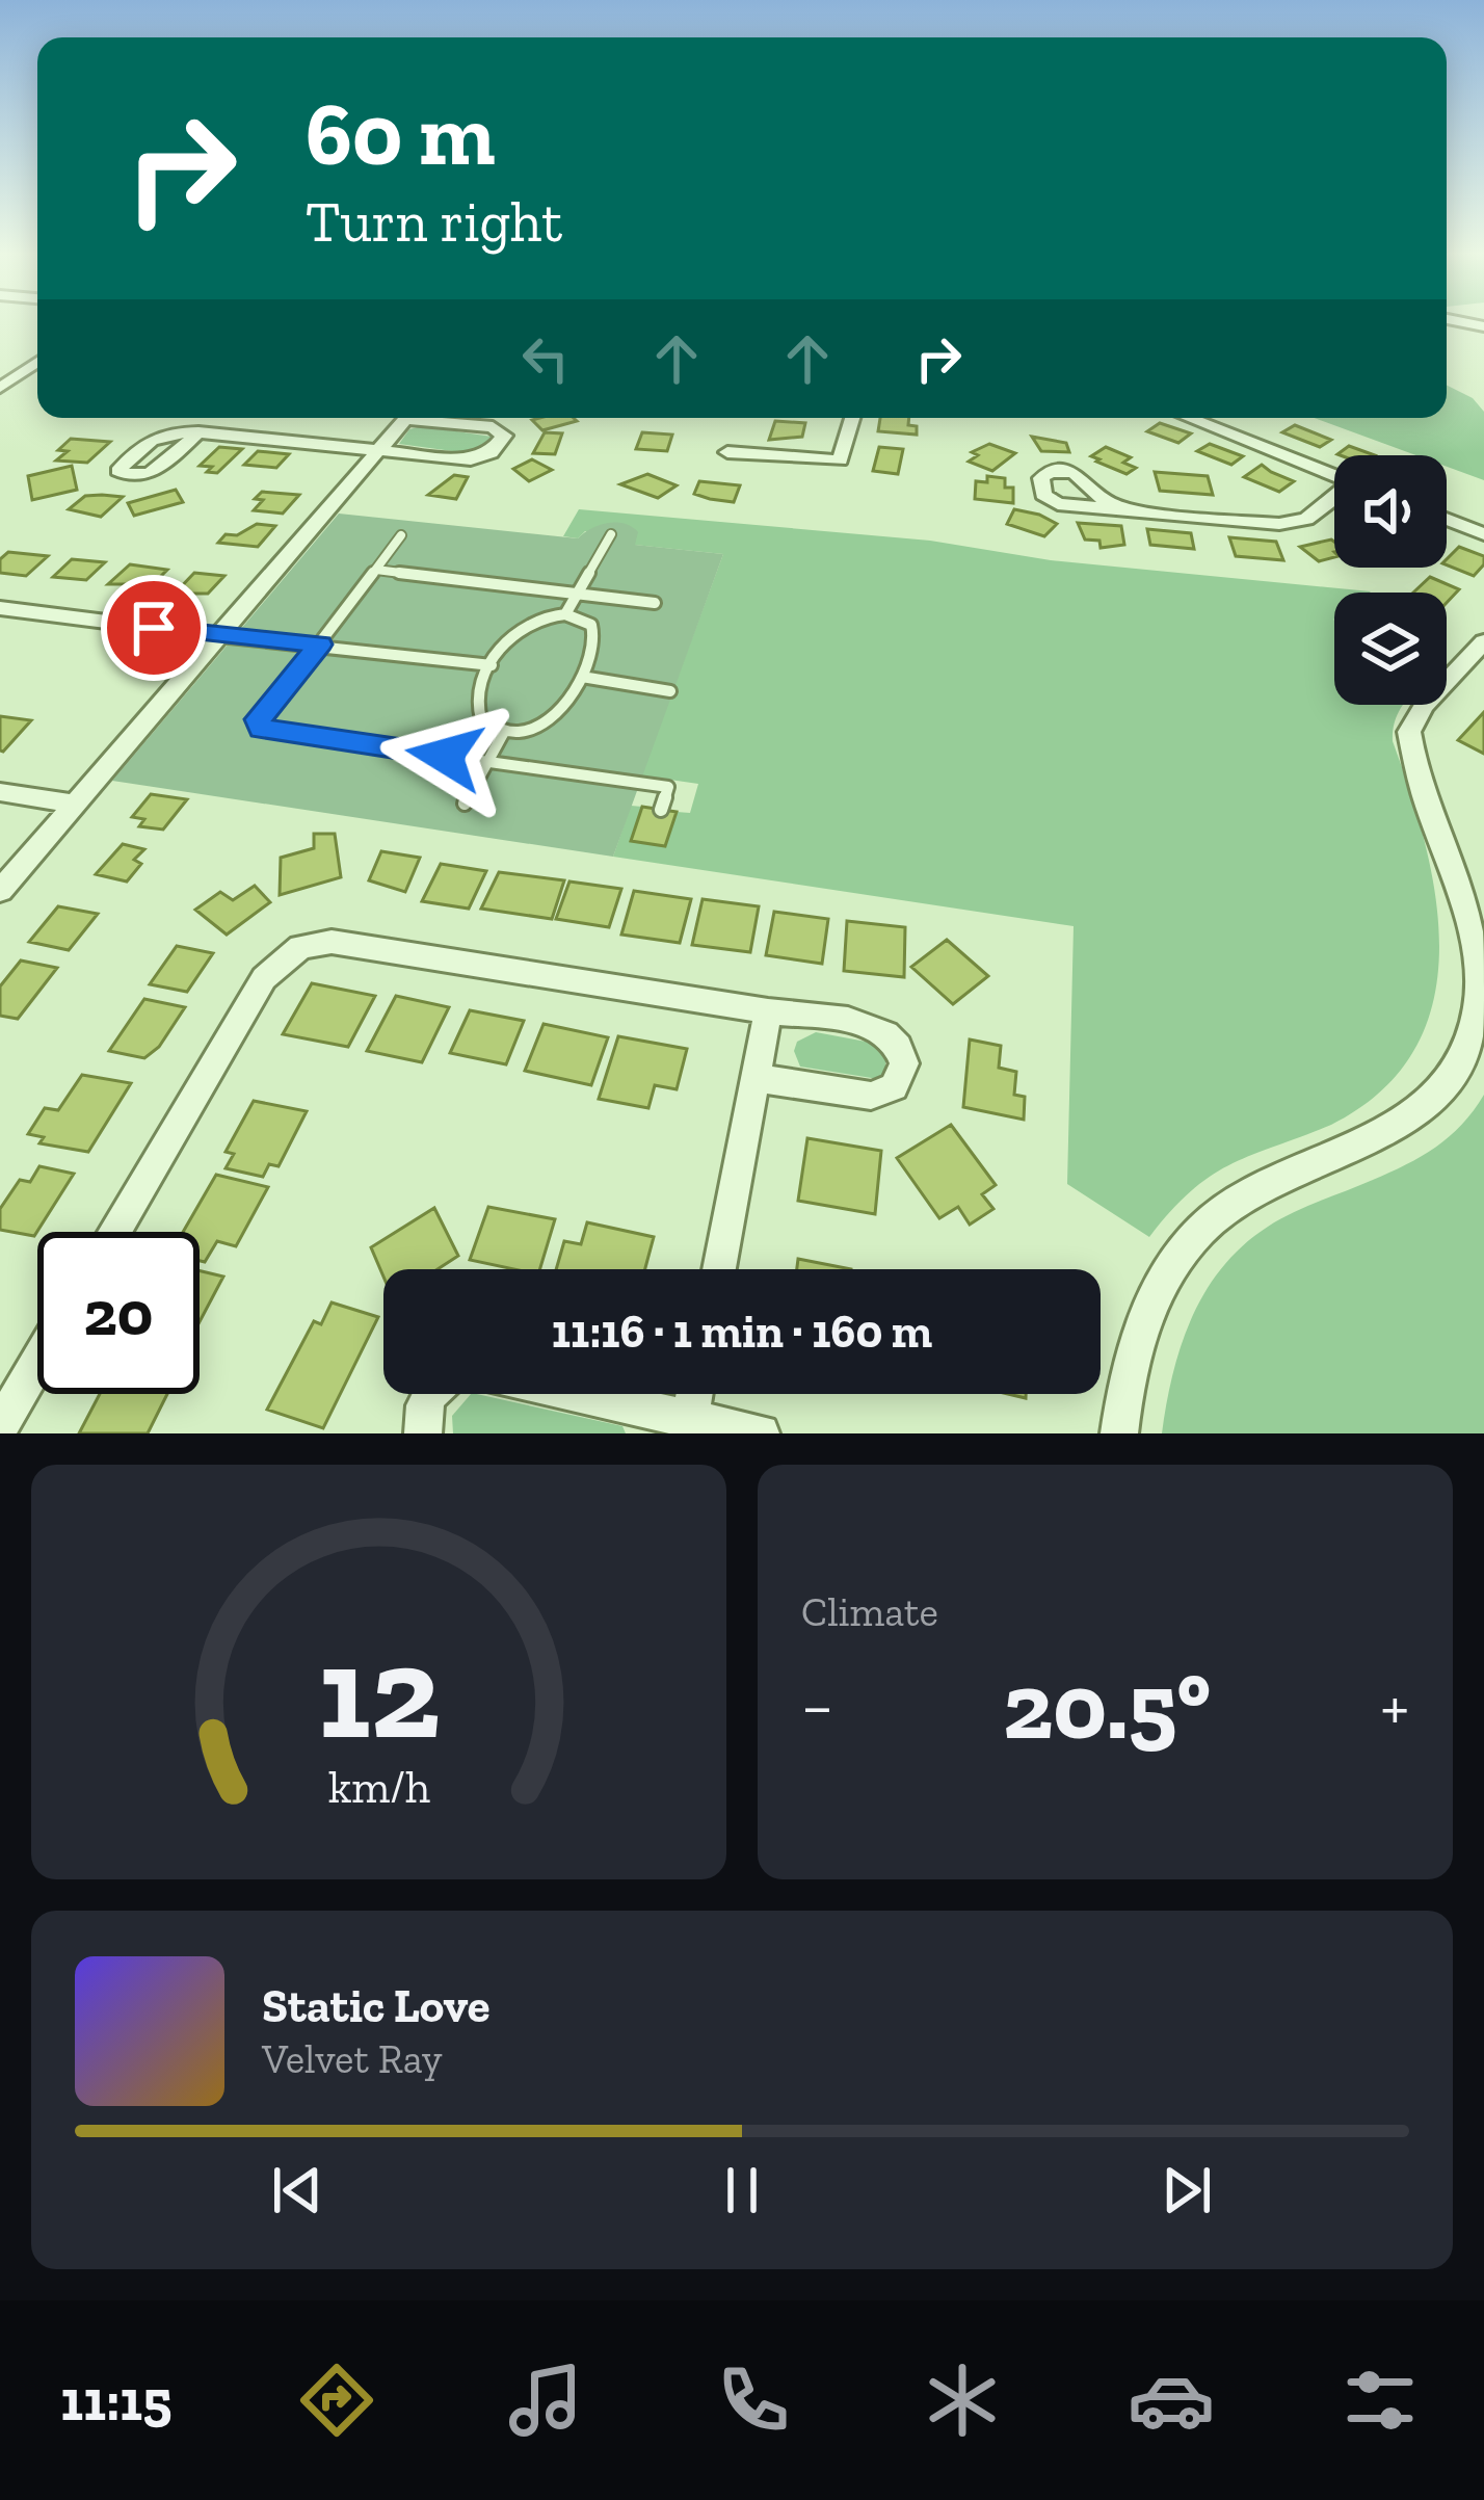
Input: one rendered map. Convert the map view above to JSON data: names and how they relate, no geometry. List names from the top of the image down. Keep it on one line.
{"page":{"turn":["60 m","Turn right"],"limit":"20","trip":"11:16 · 1 min · 160 m","tile":"Climate","heat":["−","20.5°","+"],"song":["Static Love","Velvet Ray"],"tabs":"11:15","gauge":["12","km/h"]}}
